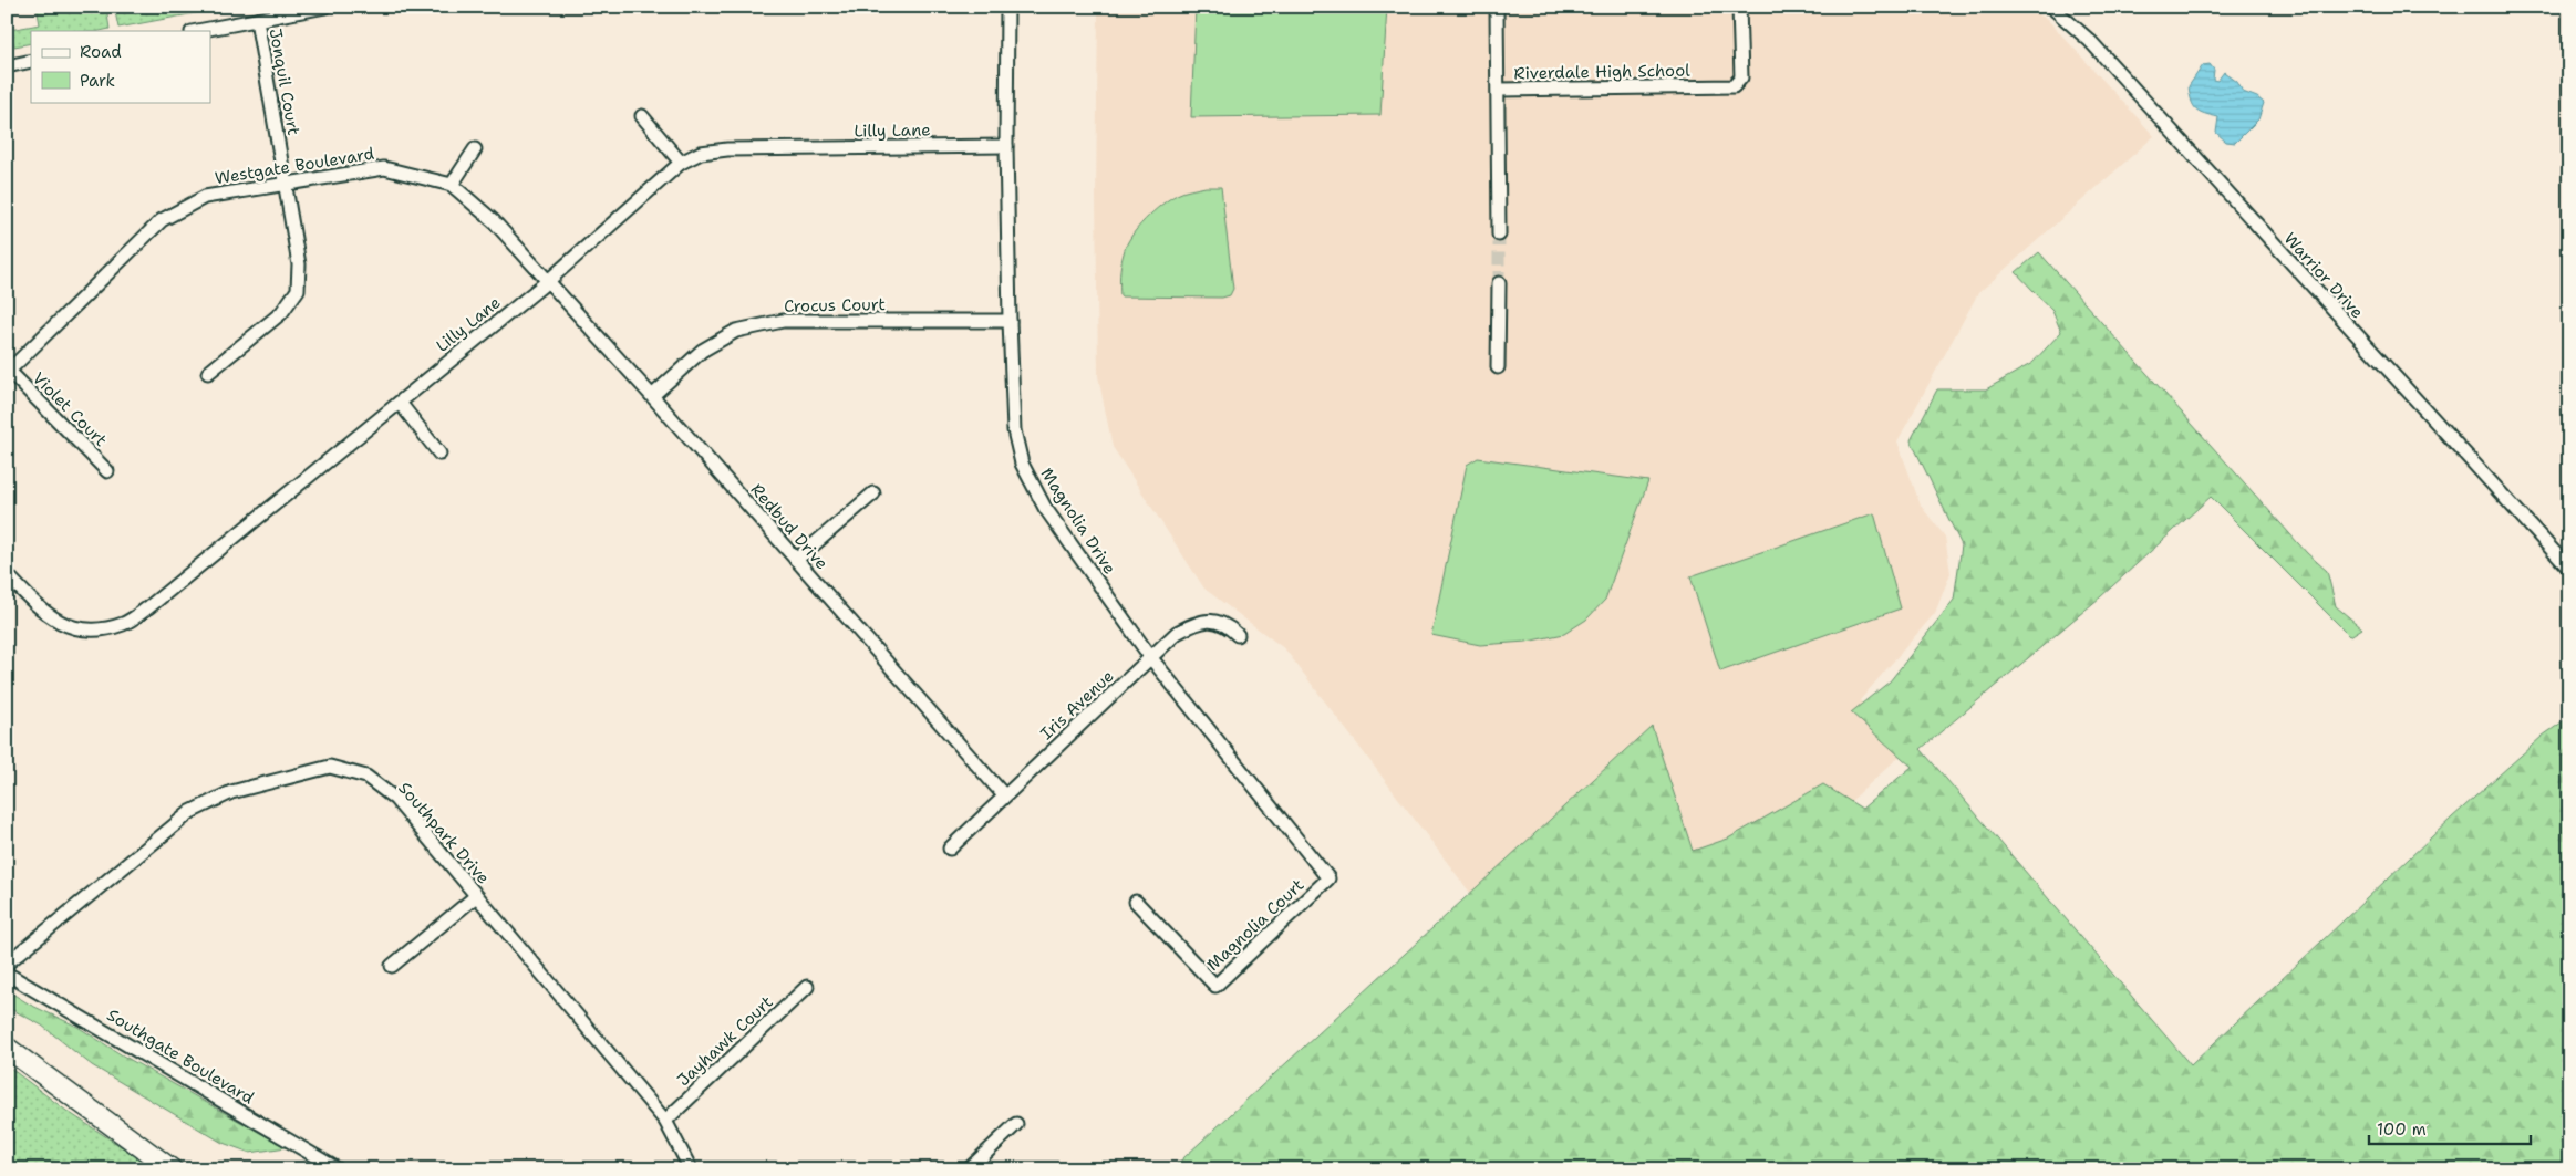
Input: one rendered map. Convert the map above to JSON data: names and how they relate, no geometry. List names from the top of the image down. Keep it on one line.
{"streets":{"street":["Riverdale High School","Jonquil Court","Lilly Lane","Westgate Boulevard","Warrior Drive","Crocus Court","Violet Court","Magnolia Drive","Redbud Drive","Iris Avenue","Southpark Drive","Magnolia Court","Jayhawk Court","Southgate Boulevard"]},"crossings":[["Jonquil Court","Westgate Boulevard"],["Lilly Lane","Westgate Boulevard"],["Lilly Lane","Magnolia Drive"],["Lilly Lane","Redbud Drive"],["Westgate Boulevard","Violet Court"],["Westgate Boulevard","Redbud Drive"],["Crocus Court","Magnolia Drive"],["Crocus Court","Redbud Drive"],["Magnolia Drive","Iris Avenue"],["Magnolia Drive","Magnolia Court"],["Redbud Drive","Iris Avenue"],["Southpark Drive","Jayhawk Court"]],"legend":["Road","Park"],"scale_bar":"100 m"}
